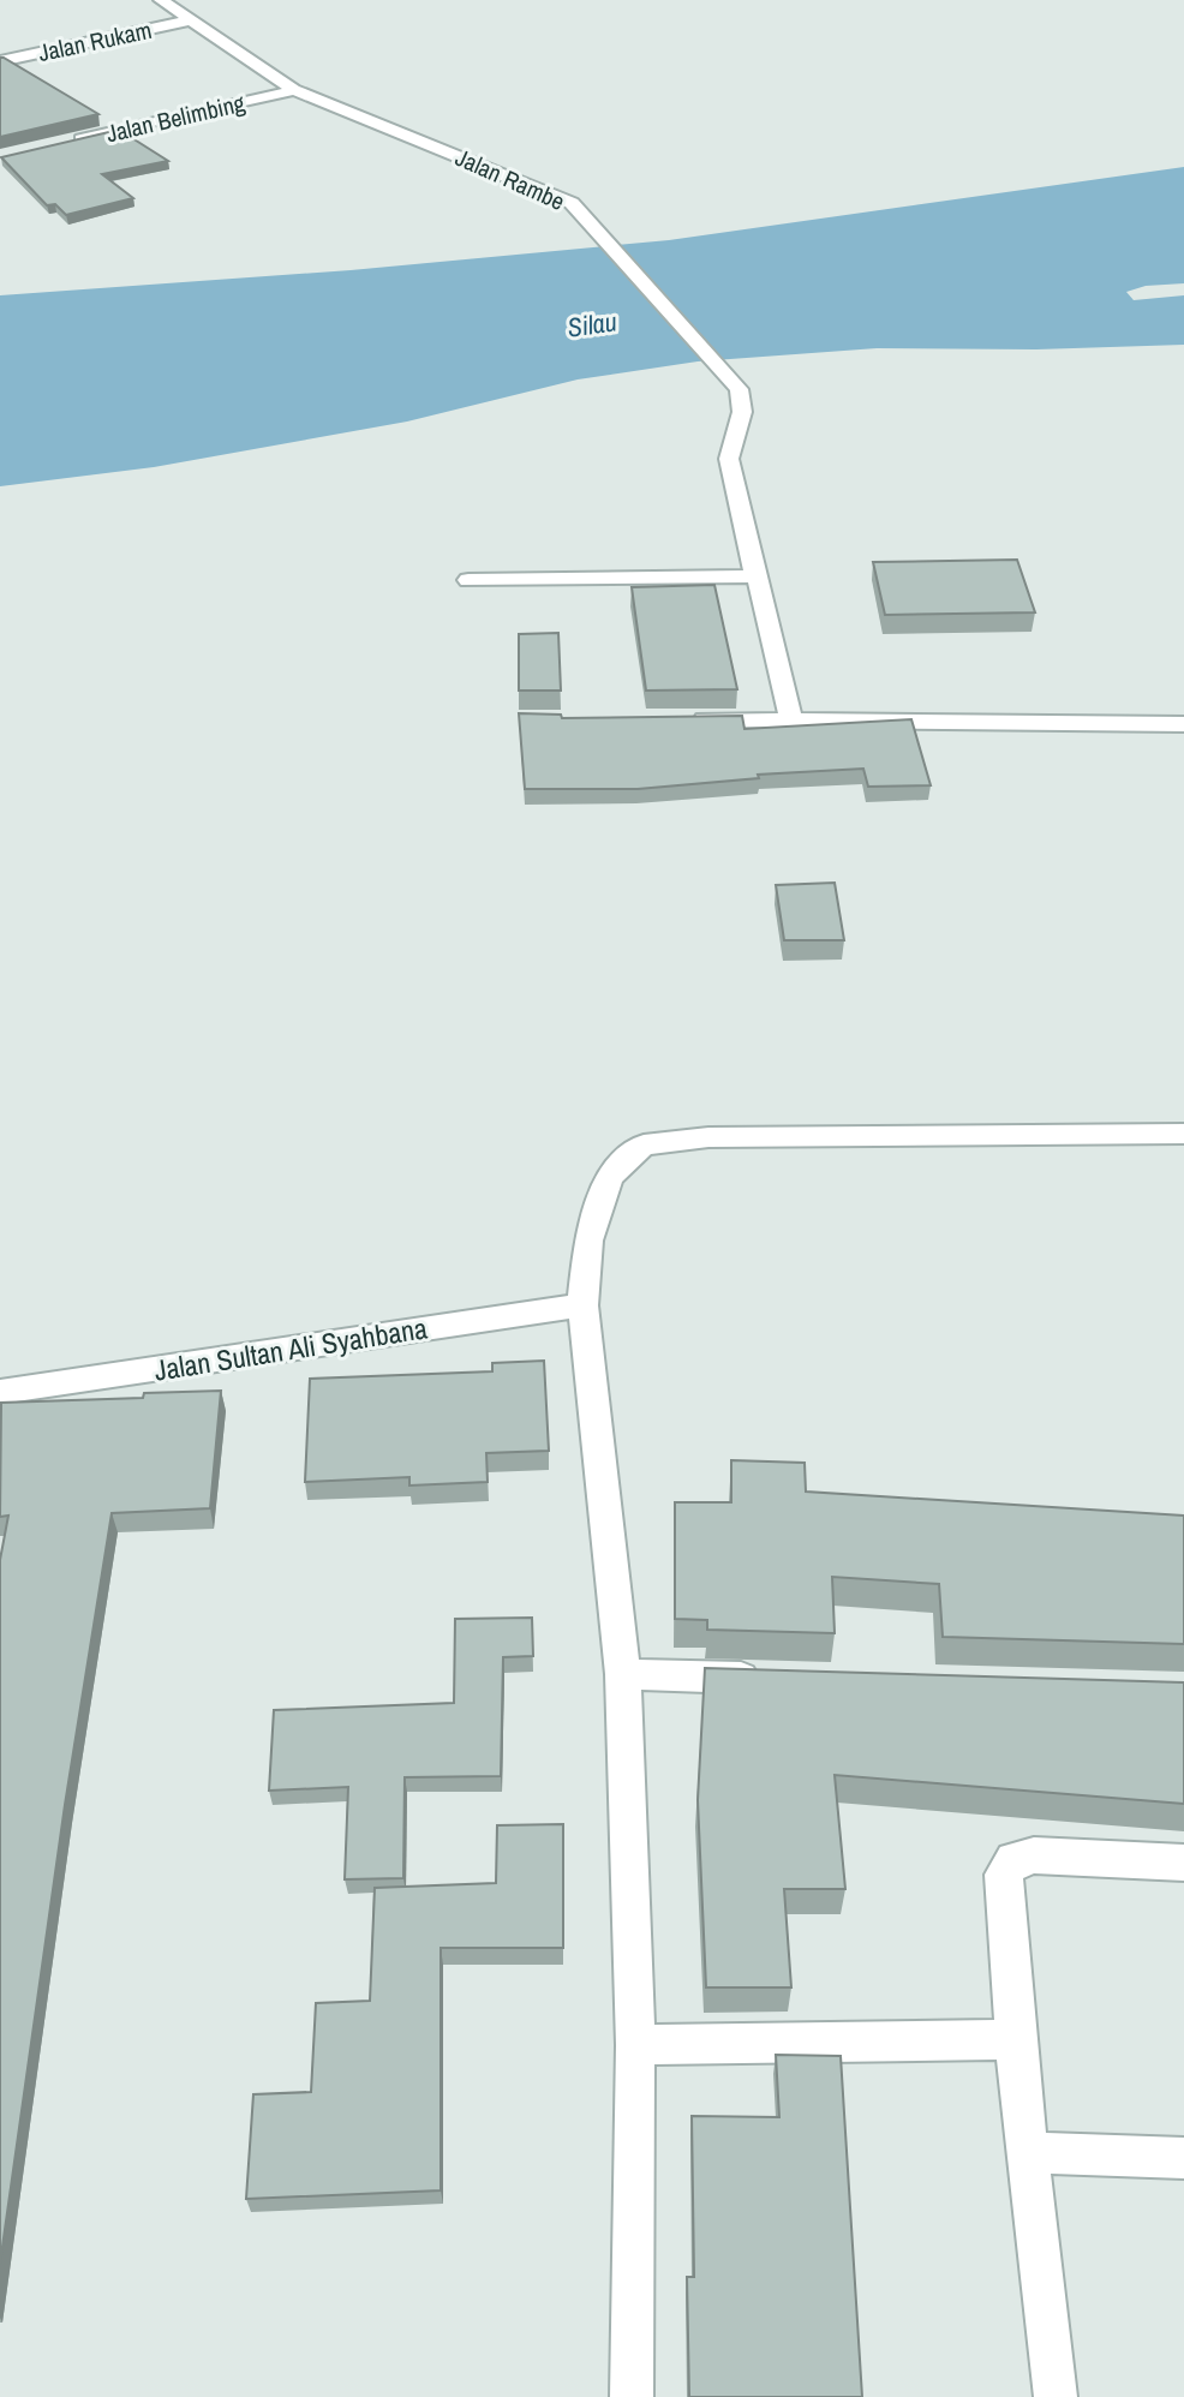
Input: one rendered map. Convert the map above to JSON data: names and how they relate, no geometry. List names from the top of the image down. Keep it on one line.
{"streets":{"street":["Jalan Rukam","Jalan Belimbing","Jalan Rambe","Jalan Sultan Ali Syahbana"]},"crossings":[["Jalan Rukam","Jalan Rambe"],["Jalan Belimbing","Jalan Rambe"]],"water":["Silau"]}
